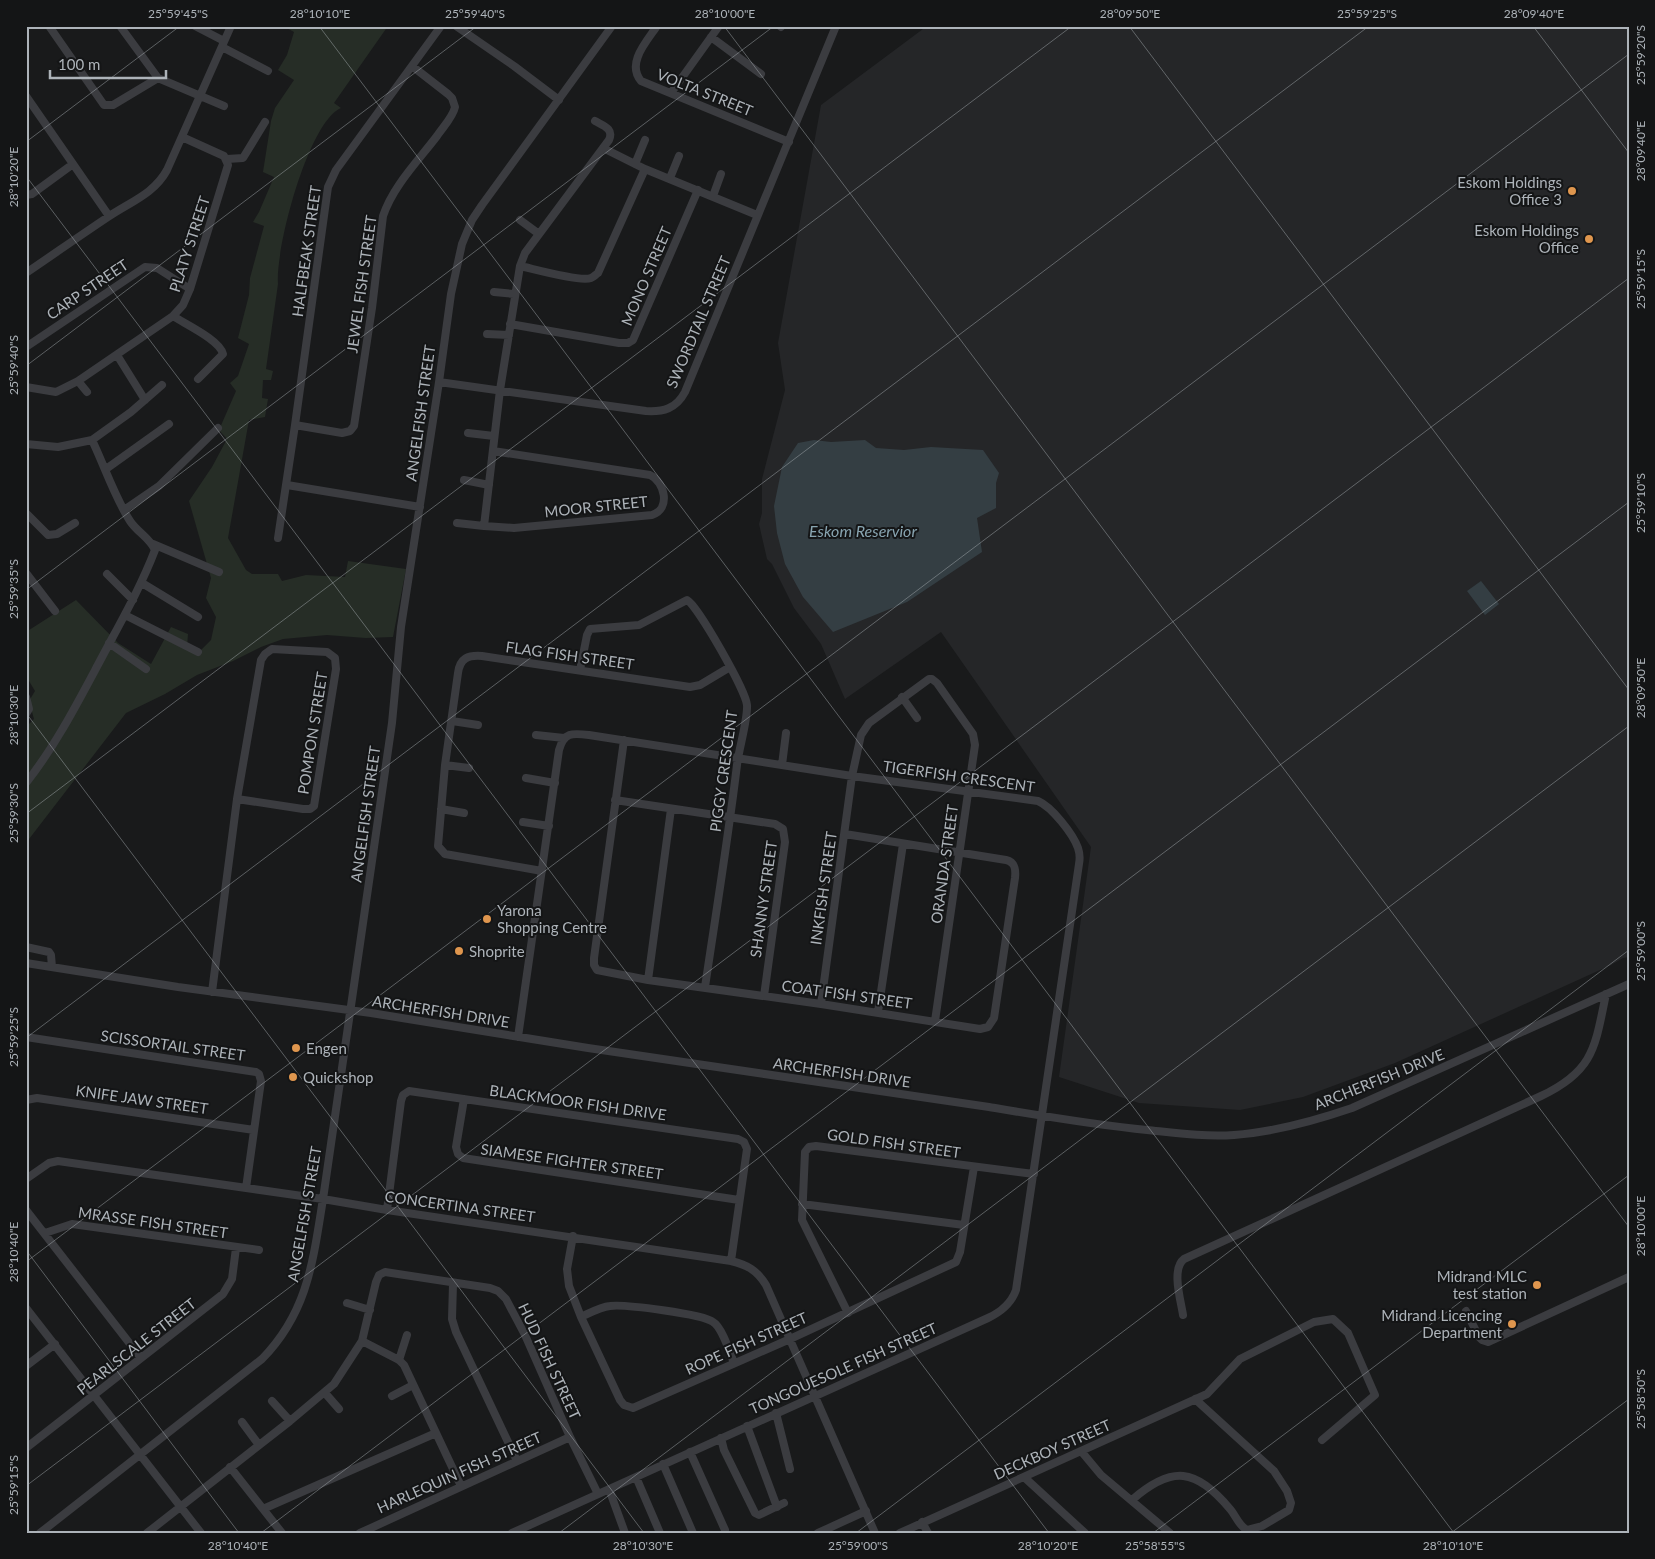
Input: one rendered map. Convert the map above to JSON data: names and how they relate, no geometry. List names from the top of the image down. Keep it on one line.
{"streets":{"street":["VOLTA STREET","PLATY STREET","HALFBEAK STREET","MONO STREET","JEWEL FISH STREET","CARP STREET","SWORDTAIL STREET","ANGELFISH STREET","MOOR STREET","FLAG FISH STREET","POMPON STREET","PIGGY CRESCENT","TIGERFISH CRESCENT","ORANDA STREET","INKFISH STREET","SHANNY STREET","COAT FISH STREET","ARCHERFISH DRIVE","SCISSORTAIL STREET","KNIFE JAW STREET","BLACKMOOR FISH DRIVE","GOLD FISH STREET","SIAMESE FIGHTER STREET","CONCERTINA STREET","MRASSE FISH STREET","ROPE FISH STREET","PEARLSCALE STREET","HUD FISH STREET","TONGOUESOLE FISH STREET","DECKBOY STREET","HARLEQUIN FISH STREET"]},"crossings":[["VOLTA STREET","SWORDTAIL STREET"],["PLATY STREET","CARP STREET"],["HALFBEAK STREET","JEWEL FISH STREET"],["SWORDTAIL STREET","ANGELFISH STREET"],["ANGELFISH STREET","ARCHERFISH DRIVE"],["ANGELFISH STREET","CONCERTINA STREET"],["FLAG FISH STREET","PIGGY CRESCENT"],["POMPON STREET","ARCHERFISH DRIVE"],["PIGGY CRESCENT","TIGERFISH CRESCENT"],["PIGGY CRESCENT","SHANNY STREET"],["PIGGY CRESCENT","COAT FISH STREET"],["TIGERFISH CRESCENT","ORANDA STREET"],["TIGERFISH CRESCENT","INKFISH STREET"],["TIGERFISH CRESCENT","COAT FISH STREET"],["TIGERFISH CRESCENT","ARCHERFISH DRIVE"],["TIGERFISH CRESCENT","TONGOUESOLE FISH STREET"],["ORANDA STREET","INKFISH STREET"],["ORANDA STREET","COAT FISH STREET"],["INKFISH STREET","COAT FISH STREET"],["SHANNY STREET","COAT FISH STREET"],["ARCHERFISH DRIVE","TONGOUESOLE FISH STREET"],["SCISSORTAIL STREET","KNIFE JAW STREET"],["SCISSORTAIL STREET","CONCERTINA STREET"],["BLACKMOOR FISH DRIVE","SIAMESE FIGHTER STREET"],["BLACKMOOR FISH DRIVE","CONCERTINA STREET"],["GOLD FISH STREET","ROPE FISH STREET"],["GOLD FISH STREET","TONGOUESOLE FISH STREET"],["CONCERTINA STREET","ROPE FISH STREET"],["CONCERTINA STREET","TONGOUESOLE FISH STREET"],["MRASSE FISH STREET","PEARLSCALE STREET"],["HUD FISH STREET","TONGOUESOLE FISH STREET"],["HUD FISH STREET","HARLEQUIN FISH STREET"]],"water":["Eskom Reservior"],"places":["Eskom Holdings Office 3","Eskom Holdings Office","Yarona Shopping Centre","Shoprite","Engen","Quickshop","Midrand MLC test station","Midrand Licencing Department"],"scale_bar":"100 m","coordinates":["25°59'45\"S","28°10'10\"E","25°59'40\"S","28°10'00\"E","28°09'50\"E","25°59'25\"S","28°09'40\"E","25°59'20\"S","28°10'20\"E","25°59'15\"S","25°59'10\"S","25°59'35\"S","28°10'30\"E","25°59'30\"S","25°59'00\"S","28°10'40\"E","25°58'50\"S","25°58'55\"S"]}
